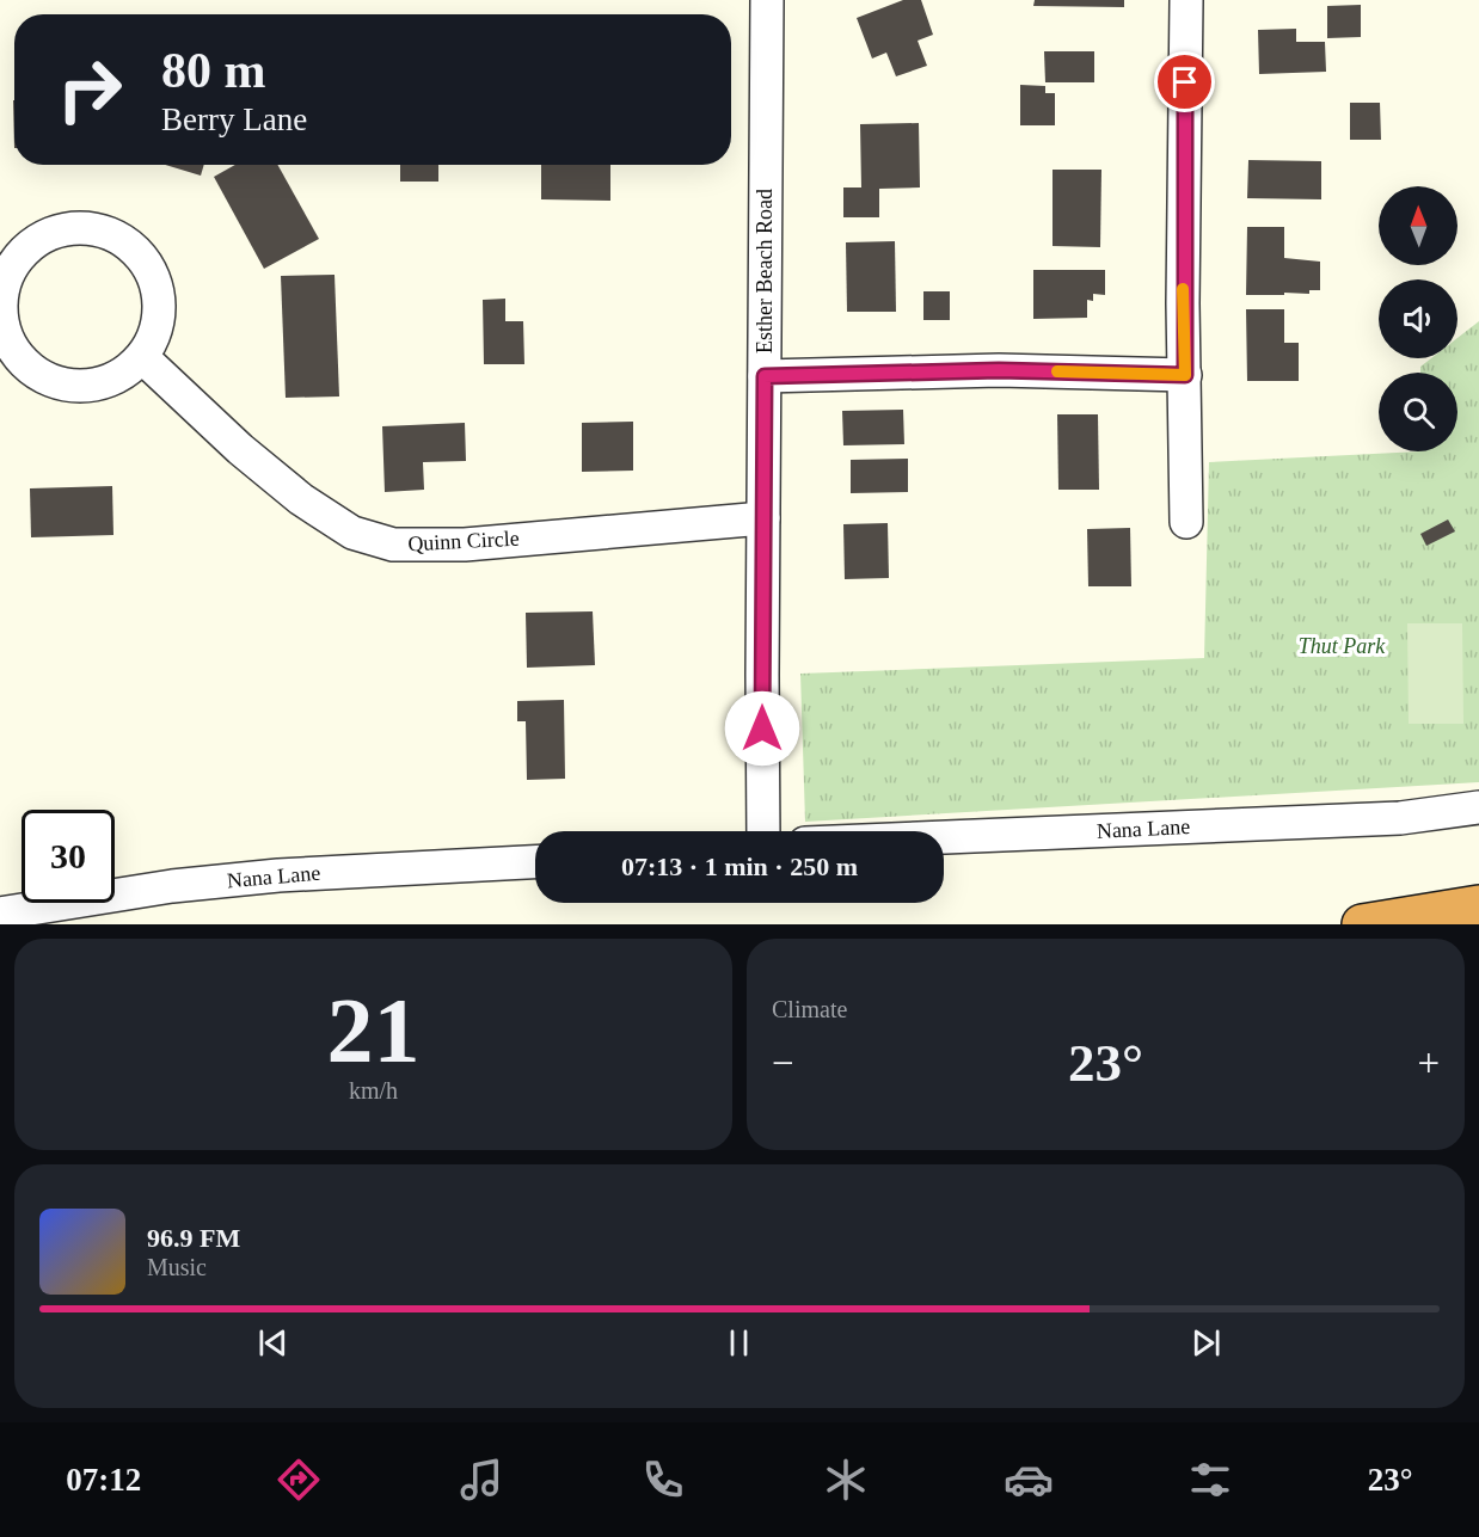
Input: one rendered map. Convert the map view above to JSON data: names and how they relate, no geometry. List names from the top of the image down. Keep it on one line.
{"streets":{"street":["Esther Beach Road","Quinn Circle","Nana Lane"]},"crossings":[["Esther Beach Road","Quinn Circle"]],"parks":["Thut Park"],"north":"top","page":{"turn":["80 m","Berry Lane"],"limit":"30","trip":"07:13 · 1 min · 250 m","tile":[["21","km/h"],"Climate"],"heat":["−","23°","+"],"song":["96.9 FM","Music"],"tabs":["07:12","23°"]}}
